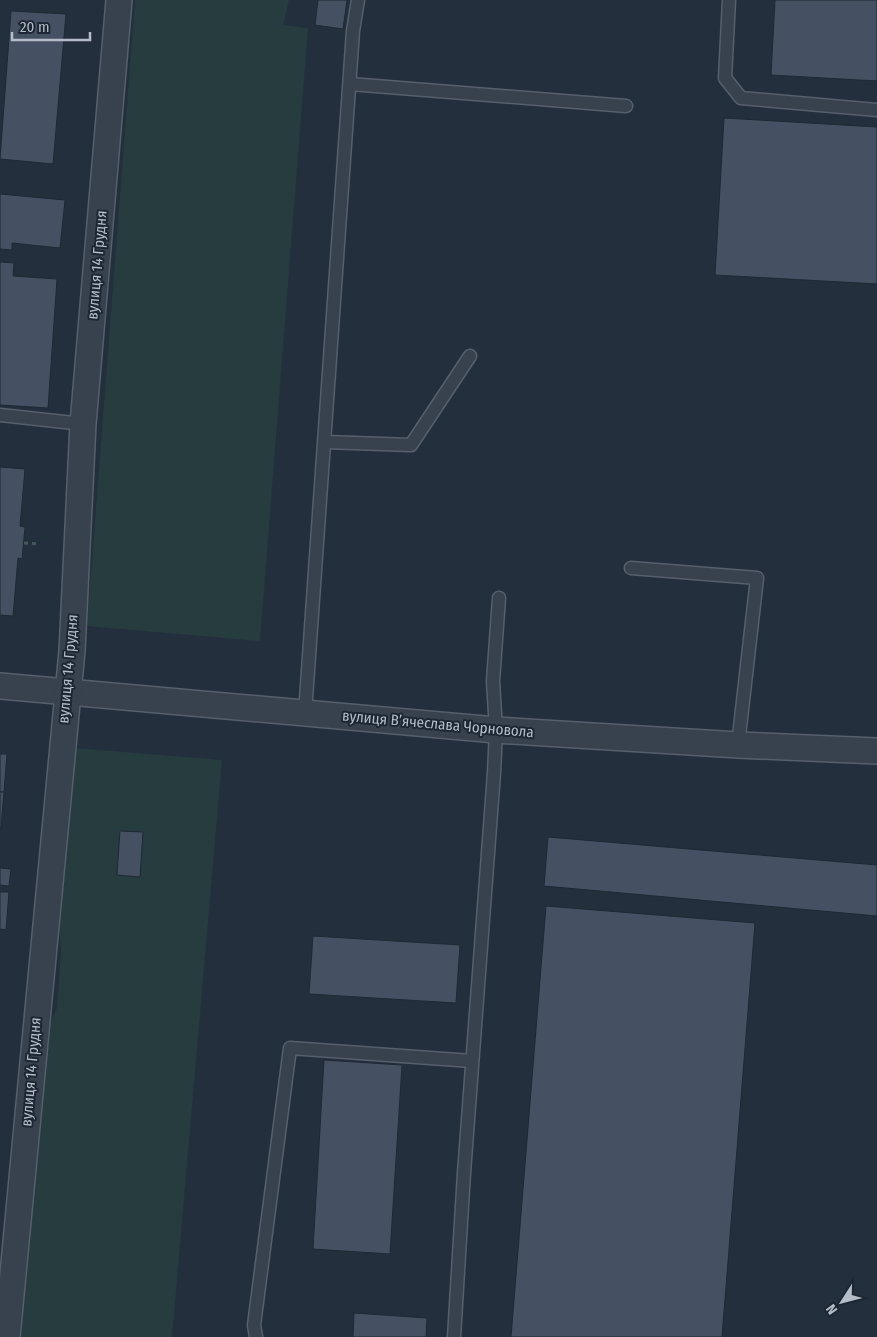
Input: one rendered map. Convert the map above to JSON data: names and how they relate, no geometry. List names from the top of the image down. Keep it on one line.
{"streets":{"street":["вулиця 14 Грудня","вулиця Вʼячеслава Чорновола"]},"crossings":[["вулиця 14 Грудня","вулиця Вʼячеслава Чорновола"]],"scale_bar":"20 m","north":"bottom left"}
